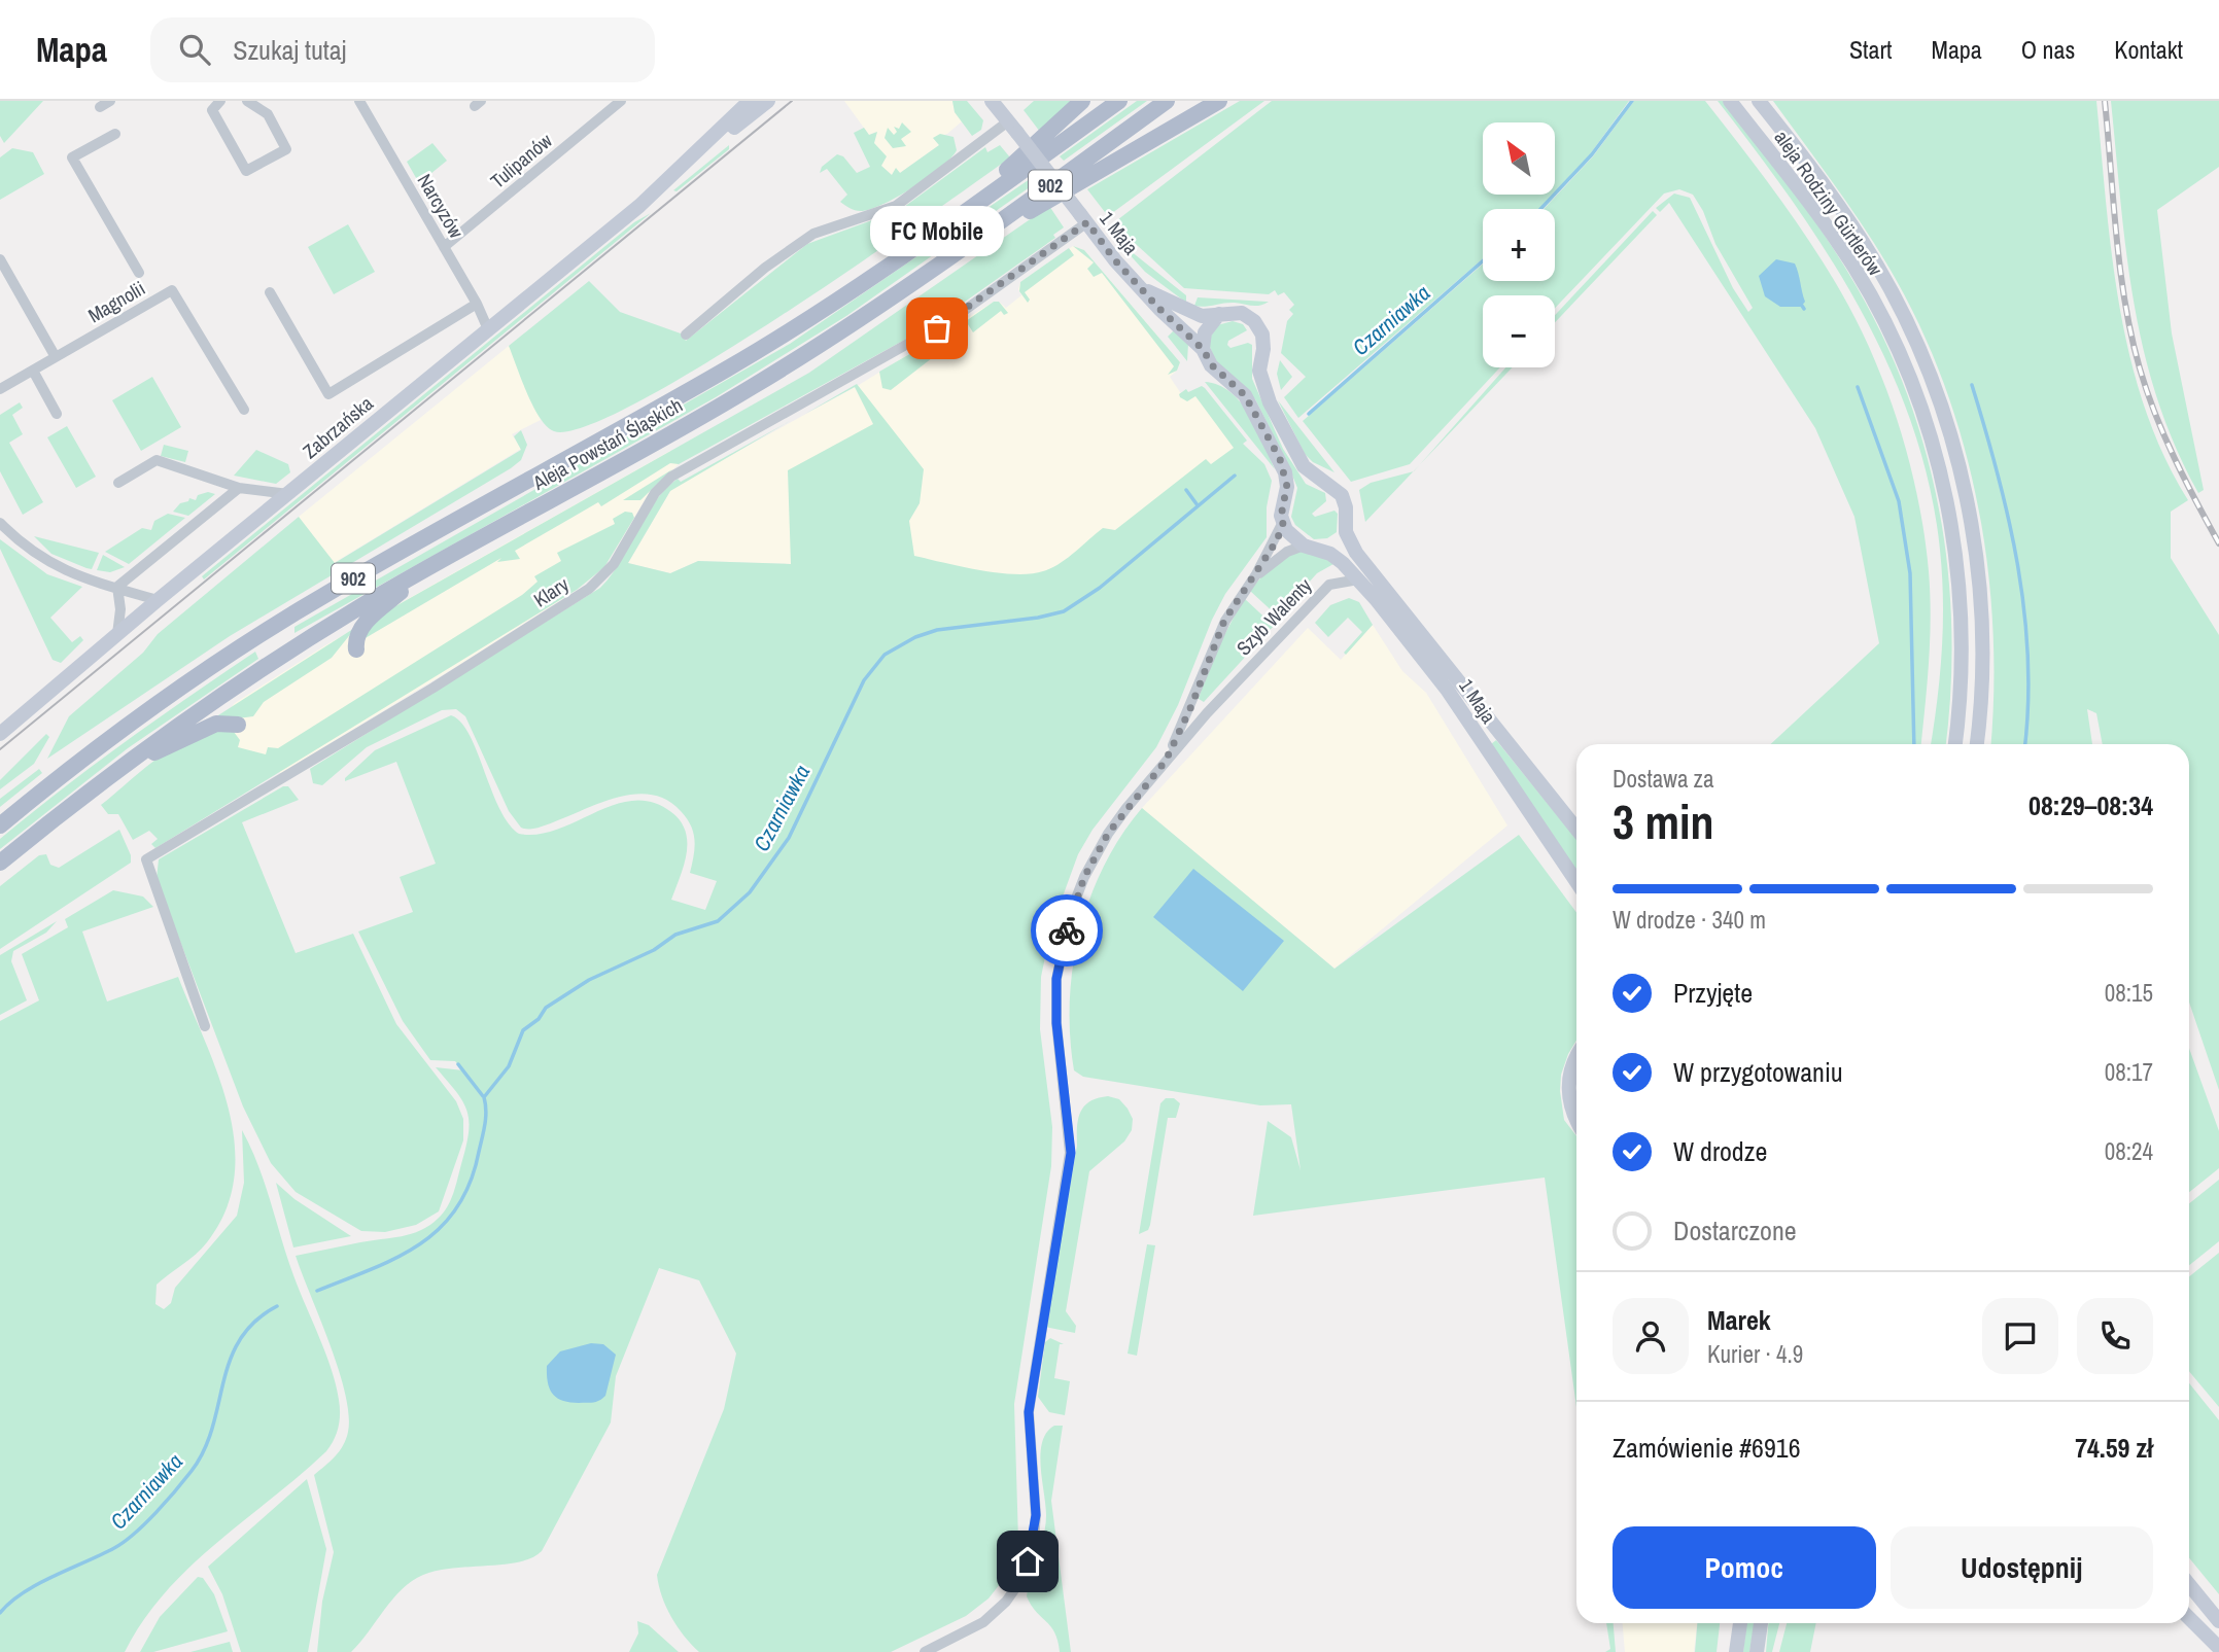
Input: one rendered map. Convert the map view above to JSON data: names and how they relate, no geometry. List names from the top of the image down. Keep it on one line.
{"streets":{"main road":["902","Aleja Powstań Śląskich"],"street":["Tulipanów","aleja Rodziny Gürtlerów","Narcyzów","1 Maja","Magnolii","Zabrzańska","Klary","Szyb Walenty"]},"crossings":[["Tulipanów","Narcyzów"],["Narcyzów","Zabrzańska"],["1 Maja","Klary"],["1 Maja","Szyb Walenty"]],"water":["Czarniawka"],"places":["FC Mobile"],"north":"top left","page":{"header":"Mapa","search":"Szukaj tutaj","nav":["Start","Mapa","O nas","Kontakt"],"map_buttons":["+","−"],"bubble":"FC Mobile","heading":["3 min","Dostawa za","08:29–08:34"],"panel":["Marek","Kurier · 4.9","Zamówienie #6916","74.59 zł"],"bar":"W drodze · 340 m","list":[["Przyjęte","08:15"],["W przygotowaniu","08:17"],["W drodze","08:24"],"Dostarczone"],"buttons":["Pomoc","Udostępnij"]}}
